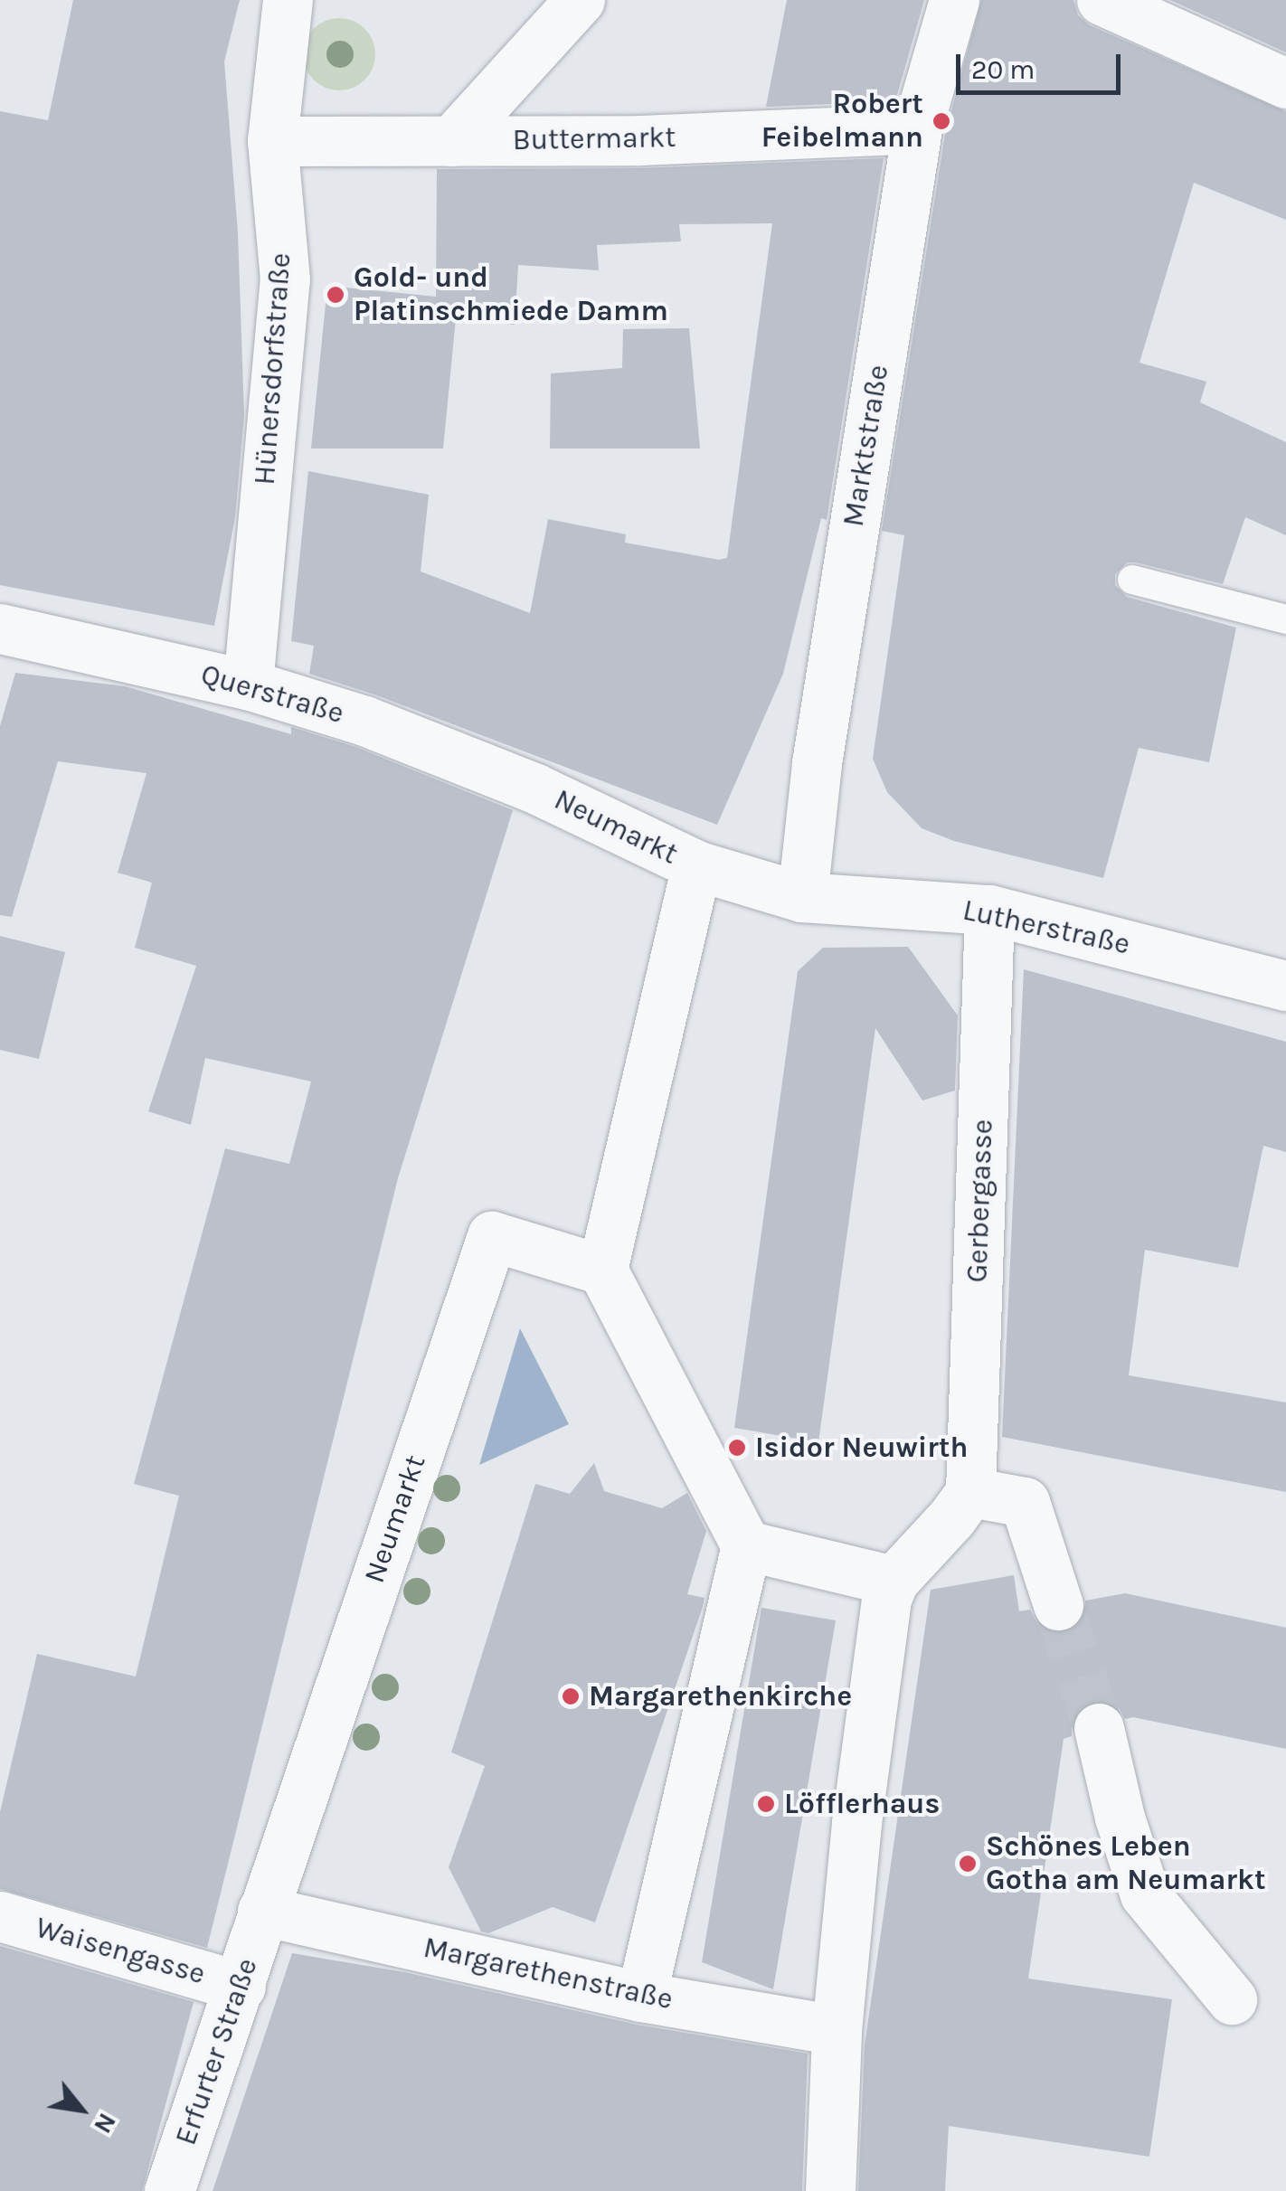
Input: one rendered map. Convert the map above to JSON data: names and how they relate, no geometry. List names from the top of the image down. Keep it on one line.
{"streets":{"street":["Buttermarkt","Hünersdorfstraße","Marktstraße","Querstraße","Neumarkt","Lutherstraße","Gerbergasse","Waisengasse","Margarethenstraße","Erfurter Straße"]},"crossings":[["Buttermarkt","Hünersdorfstraße"],["Buttermarkt","Marktstraße"],["Hünersdorfstraße","Querstraße"],["Marktstraße","Neumarkt"],["Marktstraße","Lutherstraße"],["Querstraße","Neumarkt"],["Neumarkt","Lutherstraße"],["Neumarkt","Margarethenstraße"],["Neumarkt","Erfurter Straße"],["Lutherstraße","Gerbergasse"],["Waisengasse","Erfurter Straße"],["Margarethenstraße","Erfurter Straße"]],"places":["Robert Feibelmann","Gold- und Platinschmiede Damm","Isidor Neuwirth","Margarethenkirche","Löfflerhaus","Schönes Leben Gotha am Neumarkt"],"scale_bar":"20 m","north":"bottom right"}
